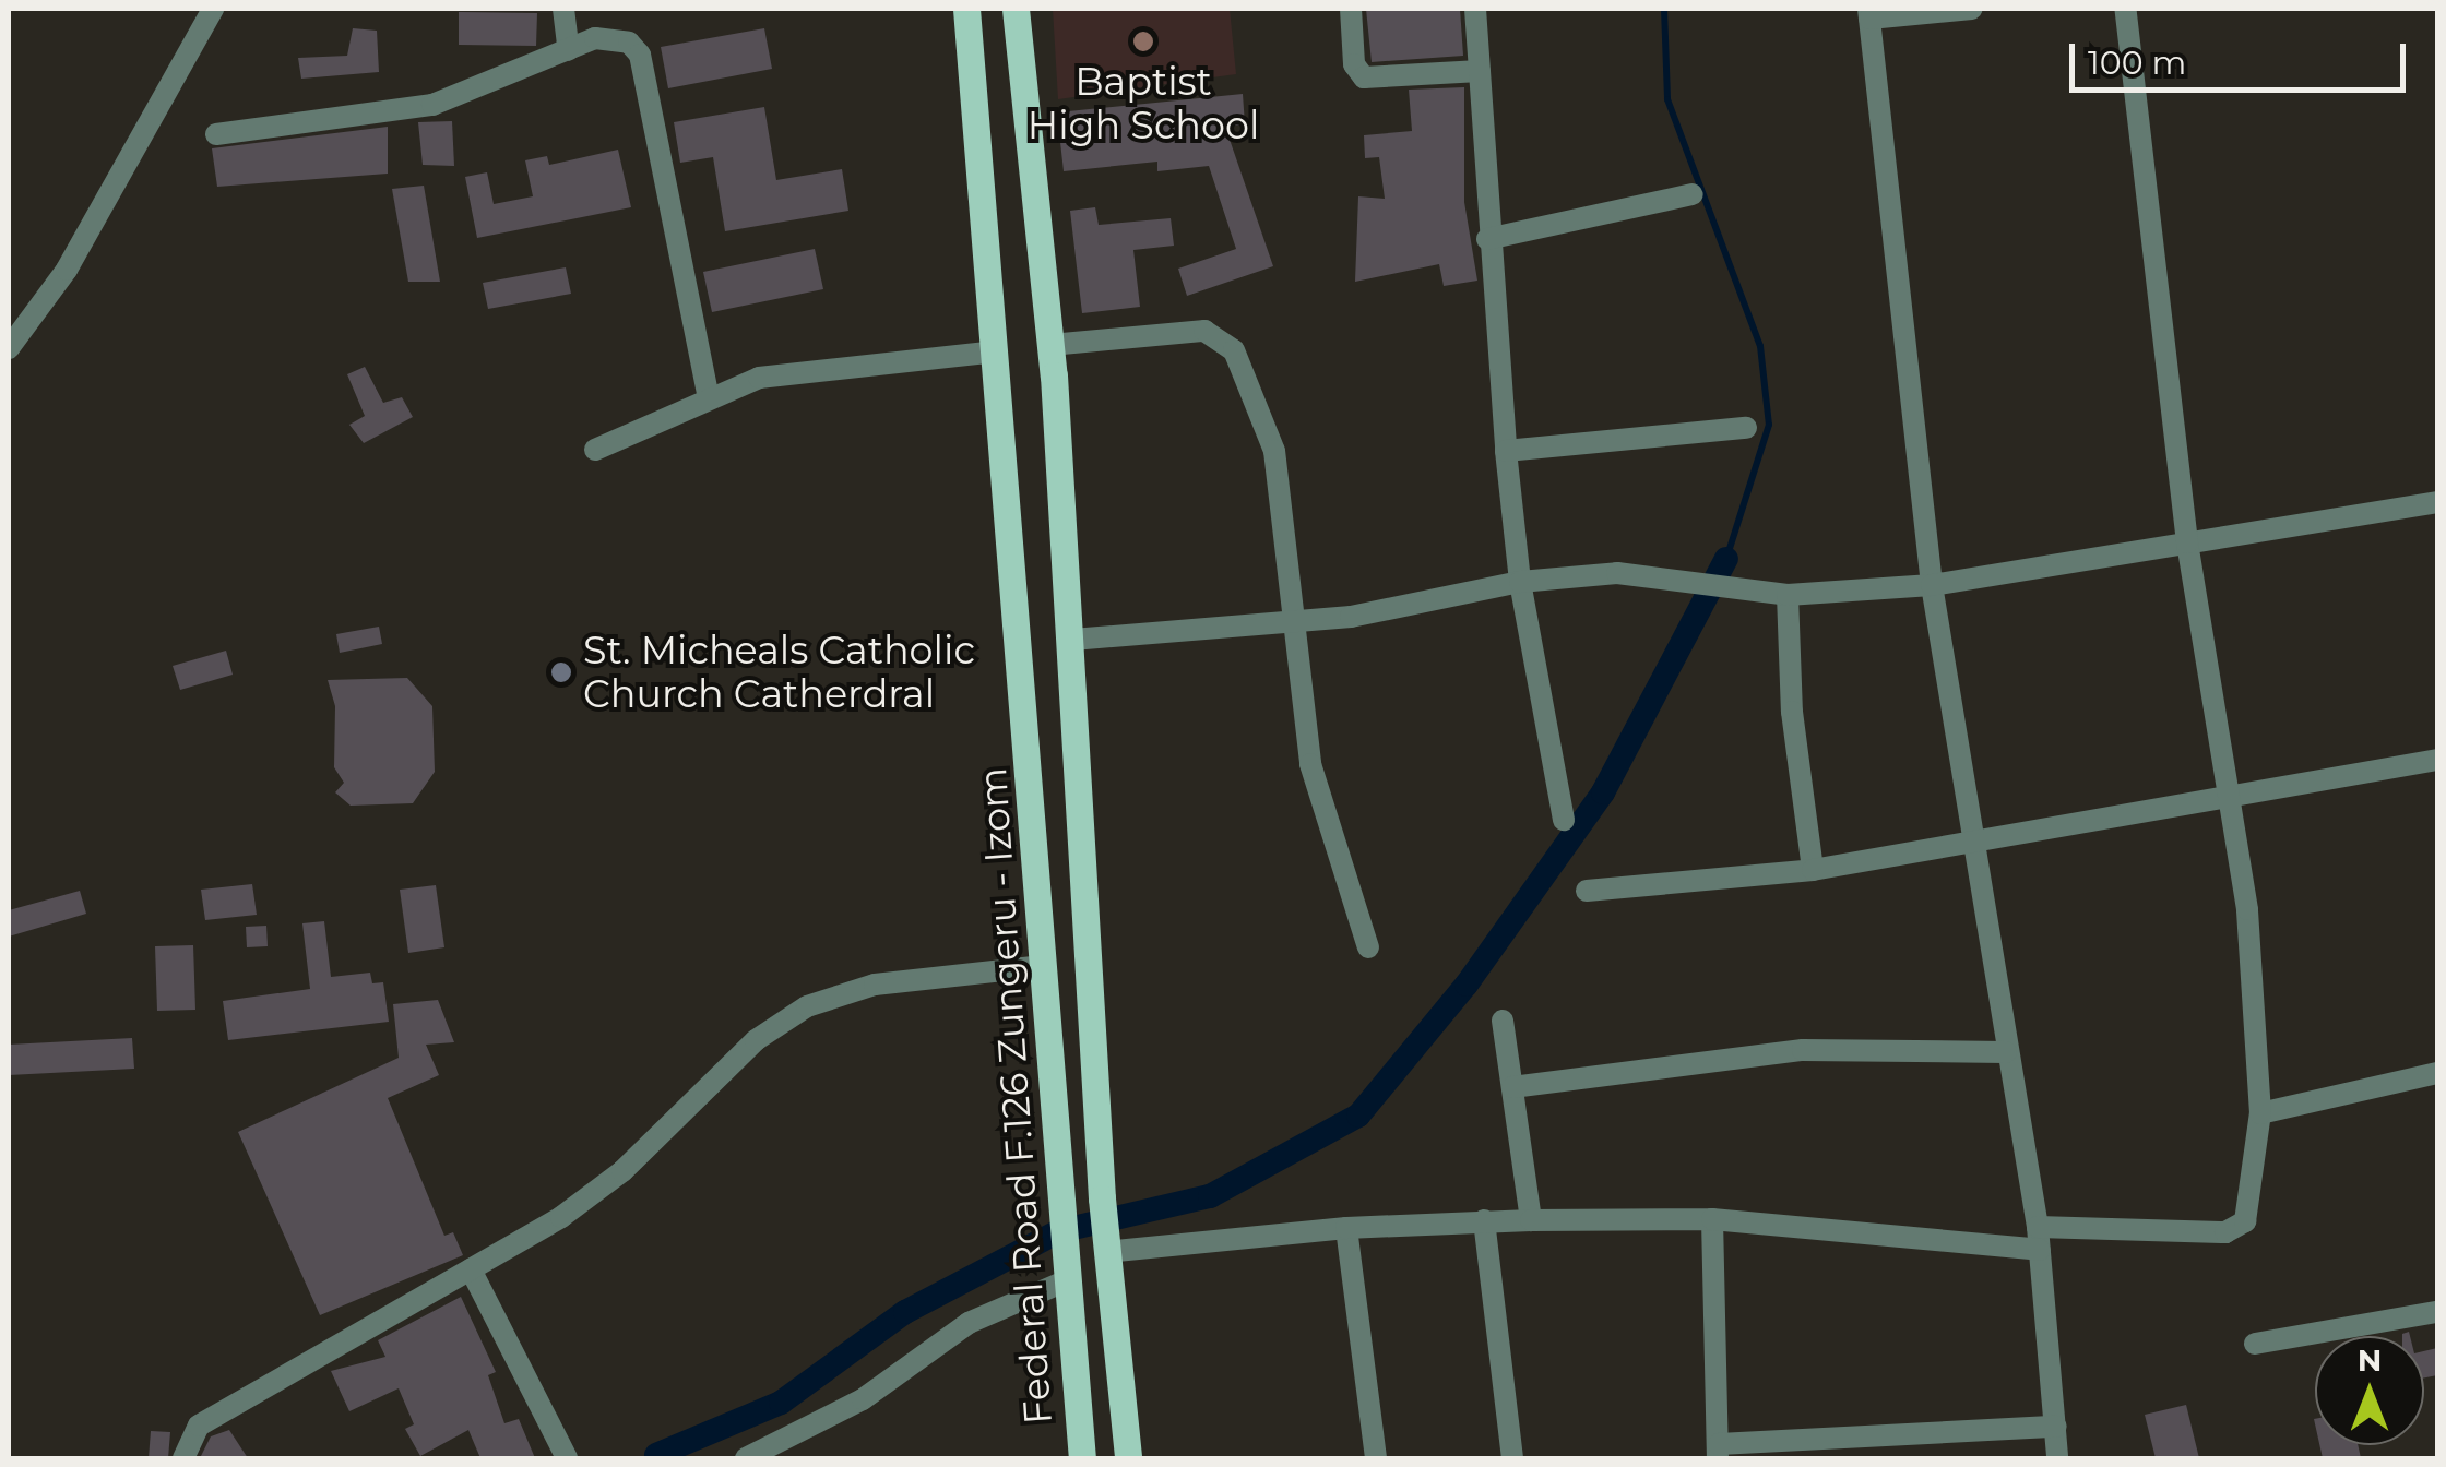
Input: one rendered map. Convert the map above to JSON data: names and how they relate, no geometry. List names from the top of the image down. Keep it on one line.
{"streets":{"main road":["Federal Road F.126 Zungeru - Izom"]},"places":["Baptist High School","St. Micheals Catholic Church Catherdral"],"scale_bar":"100 m","north":"top"}
